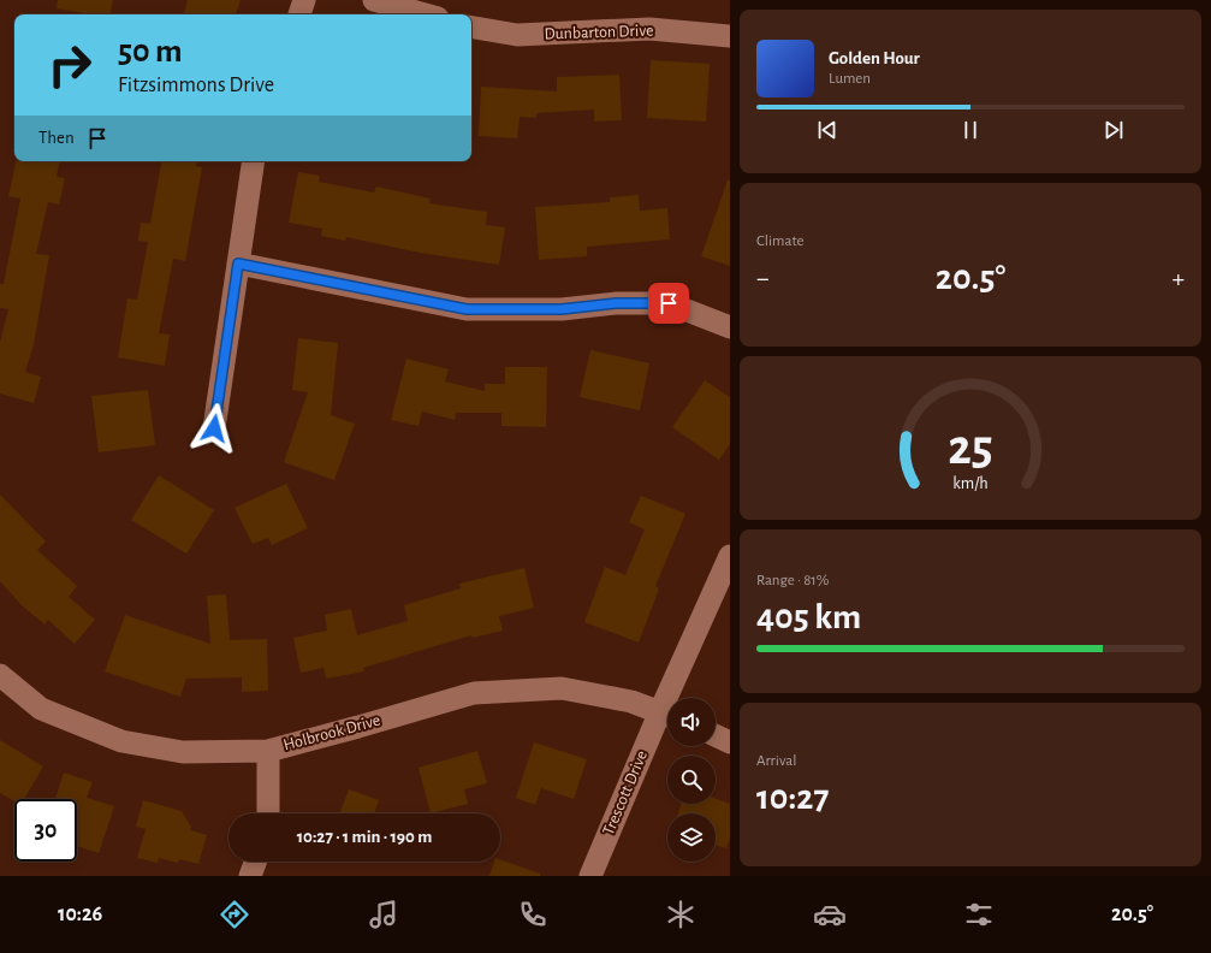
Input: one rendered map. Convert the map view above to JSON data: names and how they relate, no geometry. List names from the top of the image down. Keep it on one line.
{"streets":{"street":["Dunbarton Drive","Holbrook Drive","Trescott Drive"]},"page":{"turn":["50 m","Fitzsimmons Drive"],"song":["Golden Hour","Lumen"],"then":"Then","tile":["Climate",["Range · 81%","405 km"],["Arrival","10:27"]],"heat":["−","20.5°","+"],"limit":"30","trip":"10:27 · 1 min · 190 m","tabs":["10:26","20.5°"],"gauge":["25","km/h"]}}
